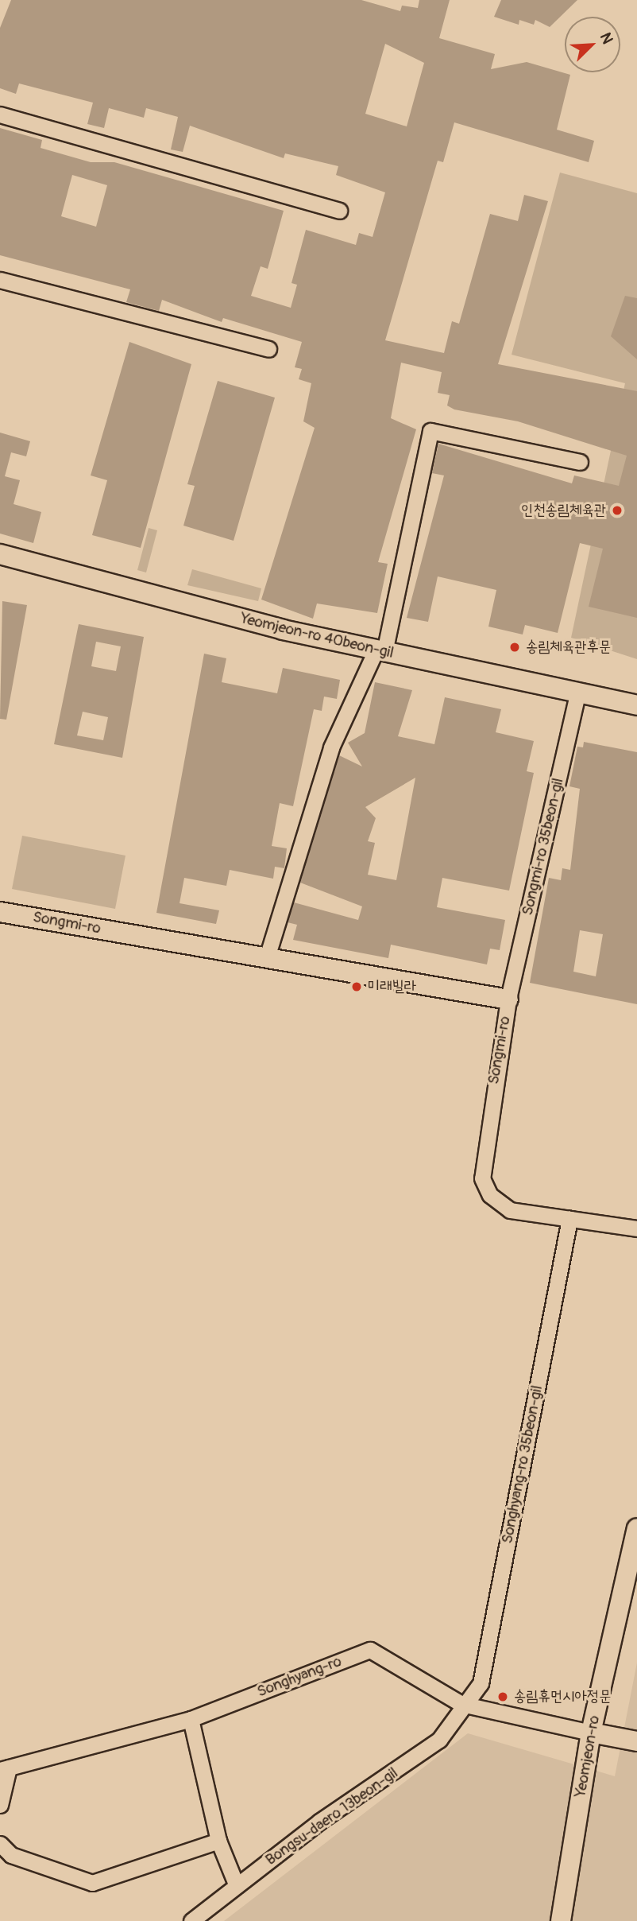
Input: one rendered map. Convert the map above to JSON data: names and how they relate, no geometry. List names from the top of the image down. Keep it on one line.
{"streets":{"street":["Yeomjeon-ro 40beon-gil","Songmi-ro 35beon-gil","Songmi-ro","Songhyang-ro 35beon-gil","Songhyang-ro","Yeomjeon-ro","Bongsu-daero 13beon-gil"]},"crossings":[["Yeomjeon-ro 40beon-gil","Songmi-ro 35beon-gil"],["Songmi-ro 35beon-gil","Songmi-ro"],["Songmi-ro","Songhyang-ro 35beon-gil"],["Songhyang-ro 35beon-gil","Songhyang-ro"],["Songhyang-ro 35beon-gil","Bongsu-daero 13beon-gil"],["Songhyang-ro","Yeomjeon-ro"],["Songhyang-ro","Bongsu-daero 13beon-gil"]],"places":["인천송림체육관","송림체육관후문","미래빌라","송림휴먼시아정문"],"north":"top right"}
